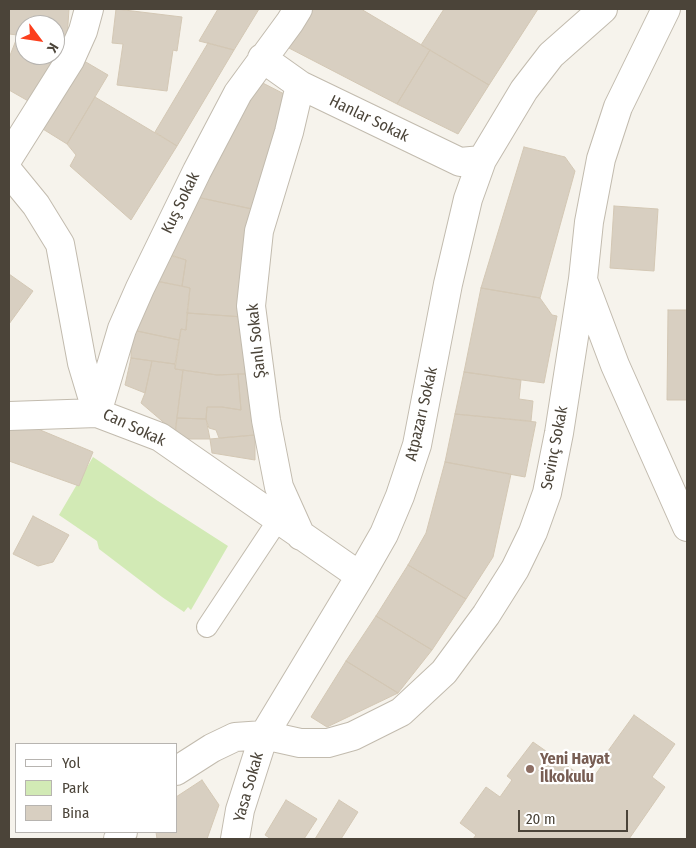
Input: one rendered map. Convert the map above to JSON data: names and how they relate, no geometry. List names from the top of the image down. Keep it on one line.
{"streets":{"street":["Hanlar Sokak","Kuş Sokak","Şanlı Sokak","Atpazarı Sokak","Can Sokak","Sevinç Sokak","Yasa Sokak"]},"crossings":[["Hanlar Sokak","Kuş Sokak"],["Hanlar Sokak","Şanlı Sokak"],["Hanlar Sokak","Atpazarı Sokak"],["Kuş Sokak","Can Sokak"],["Şanlı Sokak","Can Sokak"],["Atpazarı Sokak","Can Sokak"],["Atpazarı Sokak","Sevinç Sokak"],["Atpazarı Sokak","Yasa Sokak"],["Sevinç Sokak","Yasa Sokak"]],"places":["Yeni Hayat İlkokulu"],"legend":["Yol","Park","Bina"],"scale_bar":"20 m","north":"bottom right"}
